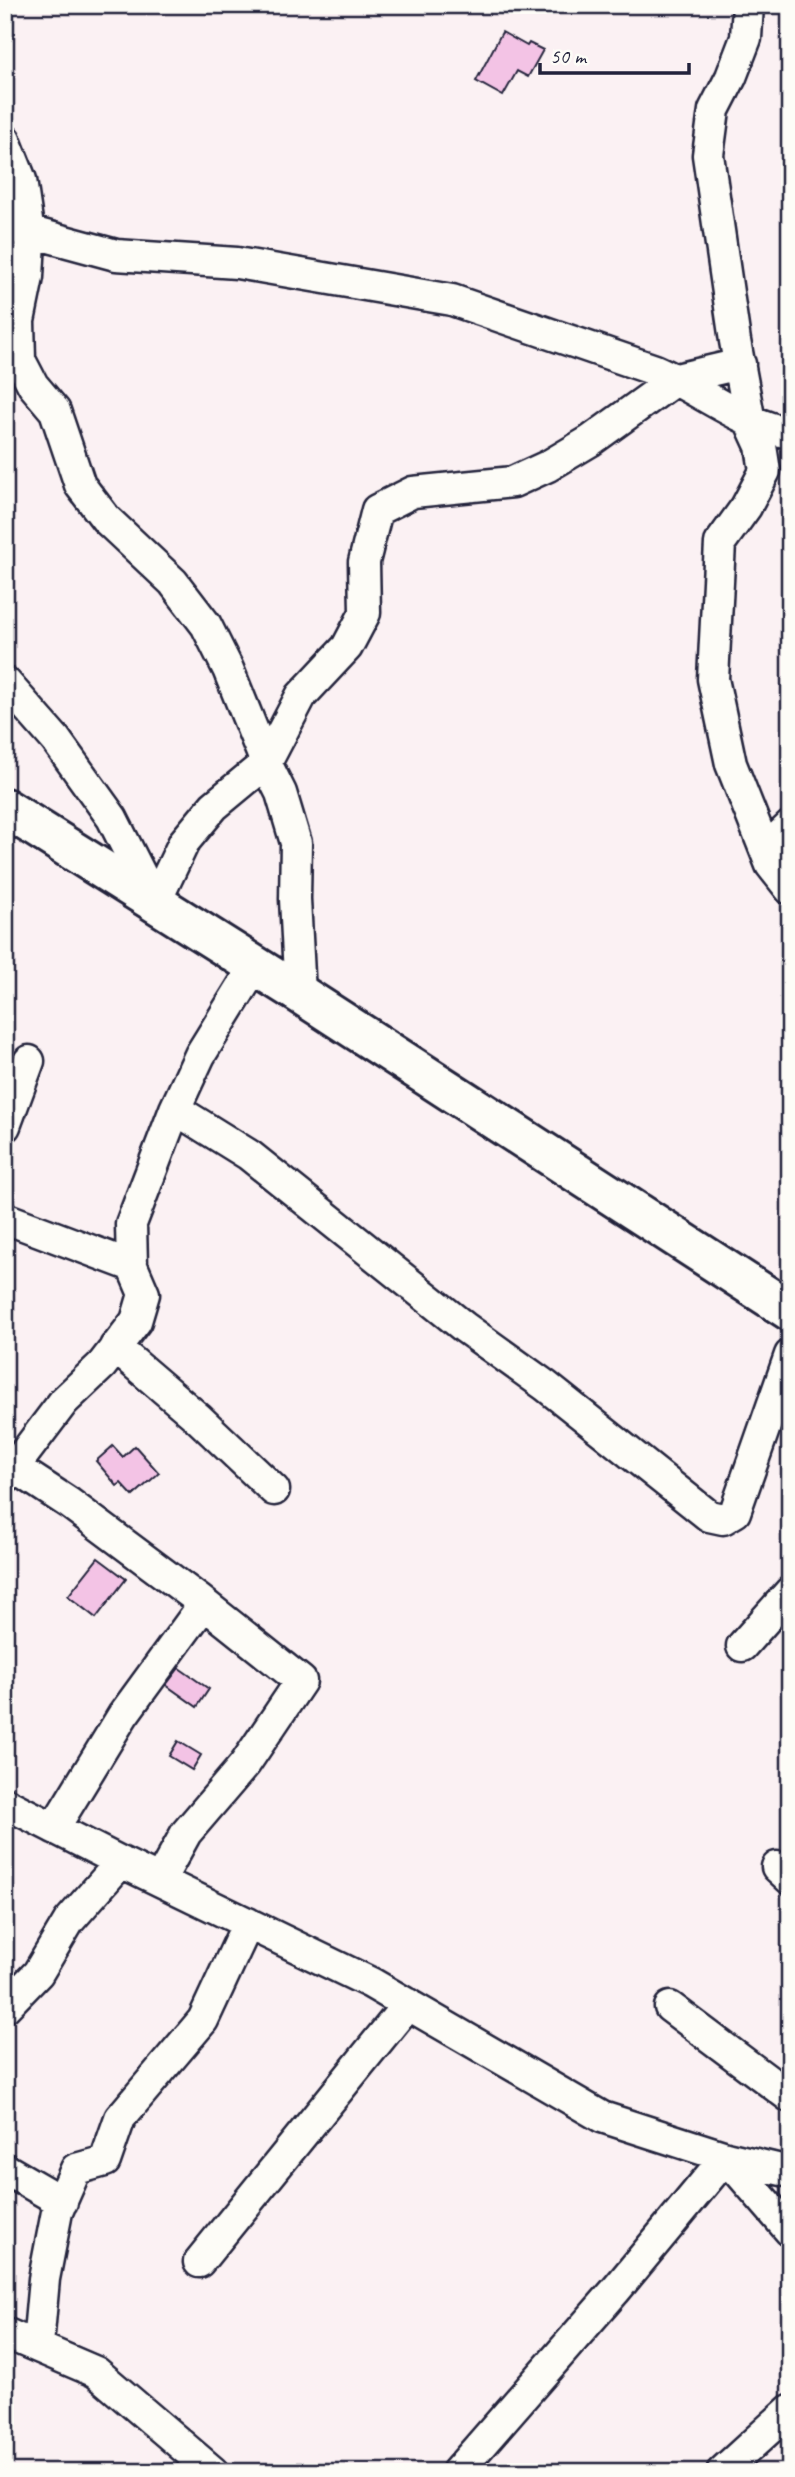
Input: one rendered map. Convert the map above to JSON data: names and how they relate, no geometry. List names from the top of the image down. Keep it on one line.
{"scale_bar":"50 m"}
